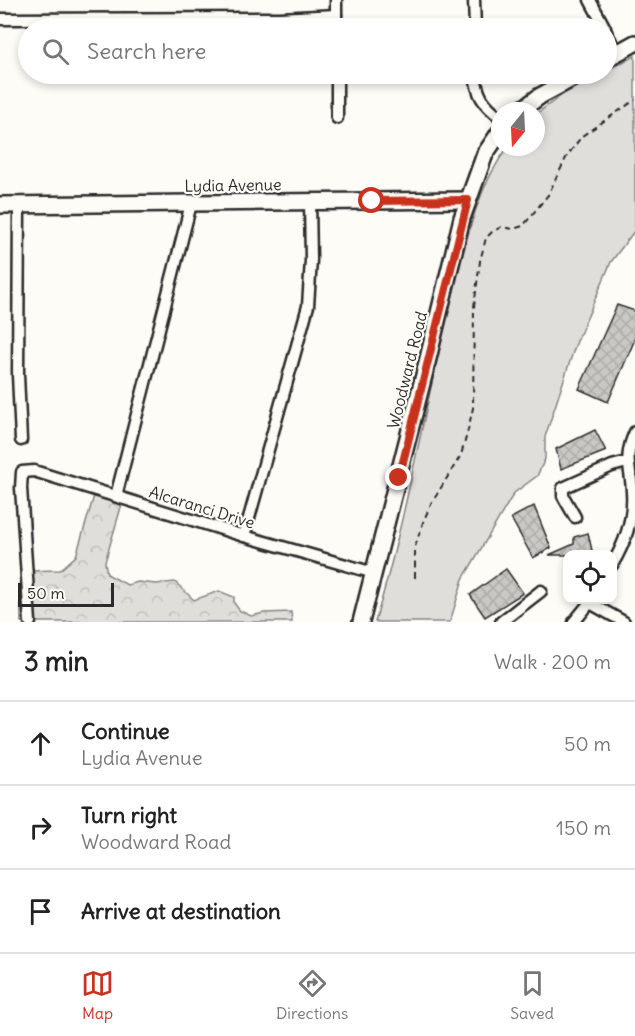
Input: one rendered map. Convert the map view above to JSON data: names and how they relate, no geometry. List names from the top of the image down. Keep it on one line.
{"streets":{"street":["Lydia Avenue","Woodward Road","Alcaranci Drive"]},"crossings":[["Lydia Avenue","Woodward Road"],["Woodward Road","Alcaranci Drive"]],"scale_bar":"50 m","north":"bottom","page":{"search":"Search here","scale":"50 m","heading":["3 min","Walk · 200 m"],"list":[["Continue","Lydia Avenue","50 m"],["Turn right","Woodward Road","150 m"],"Arrive at destination"],"nav":["Map","Directions","Saved"]}}
